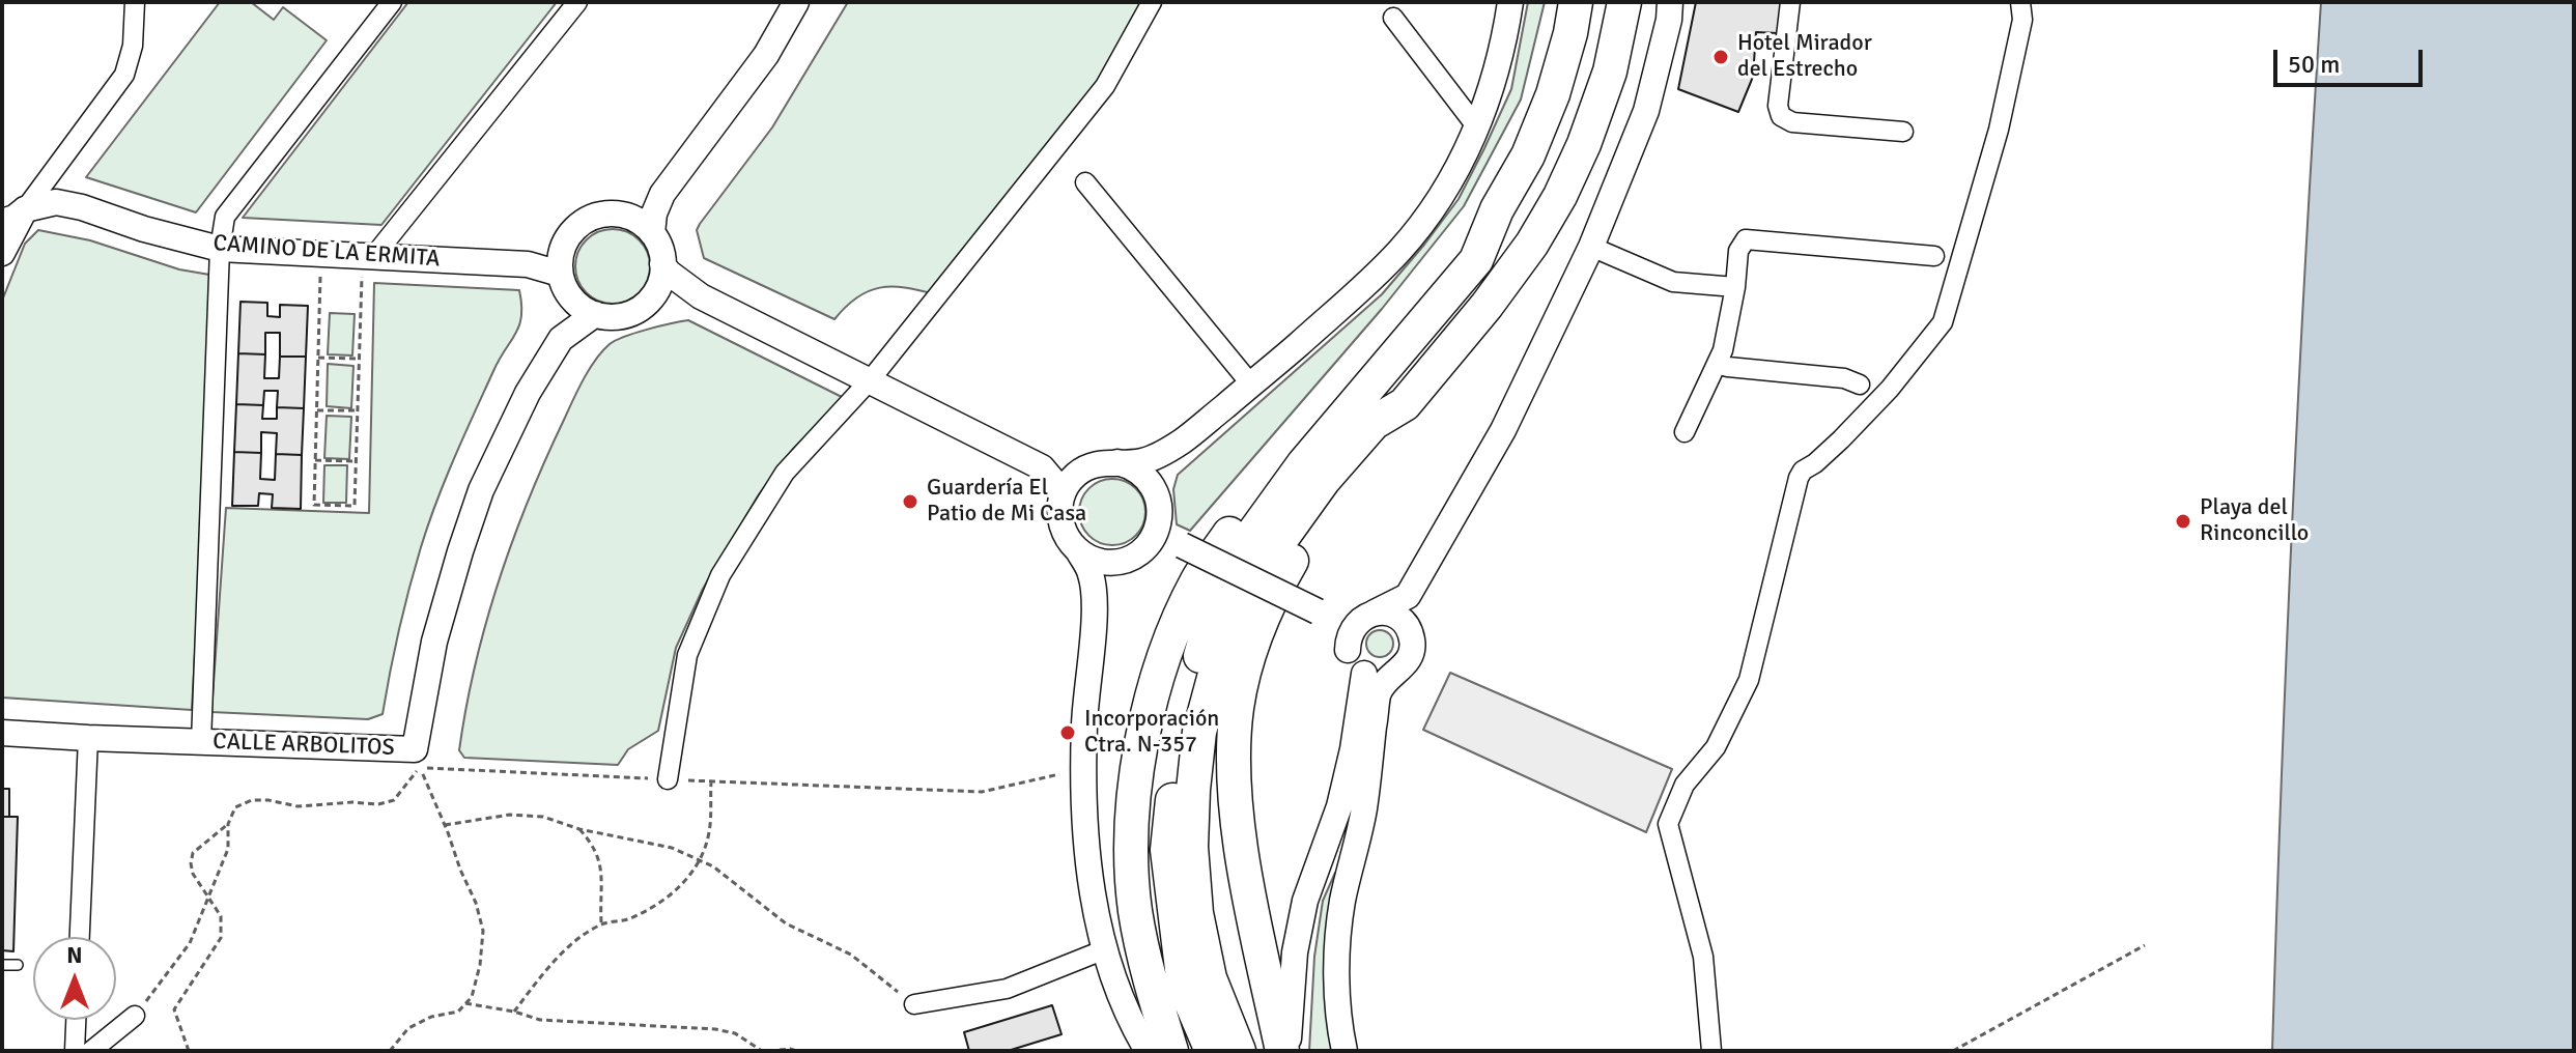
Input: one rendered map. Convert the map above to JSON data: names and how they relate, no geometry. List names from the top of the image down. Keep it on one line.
{"streets":{"street":["CAMINO DE LA ERMITA","CALLE ARBOLITOS"]},"crossings":[["CAMINO DE LA ERMITA","CALLE ARBOLITOS"]],"places":["Hotel Mirador del Estrecho","Guardería El Patio de Mi Casa","Playa del Rinconcillo","Incorporación Ctra. N-357"],"scale_bar":"50 m","north":"top"}
